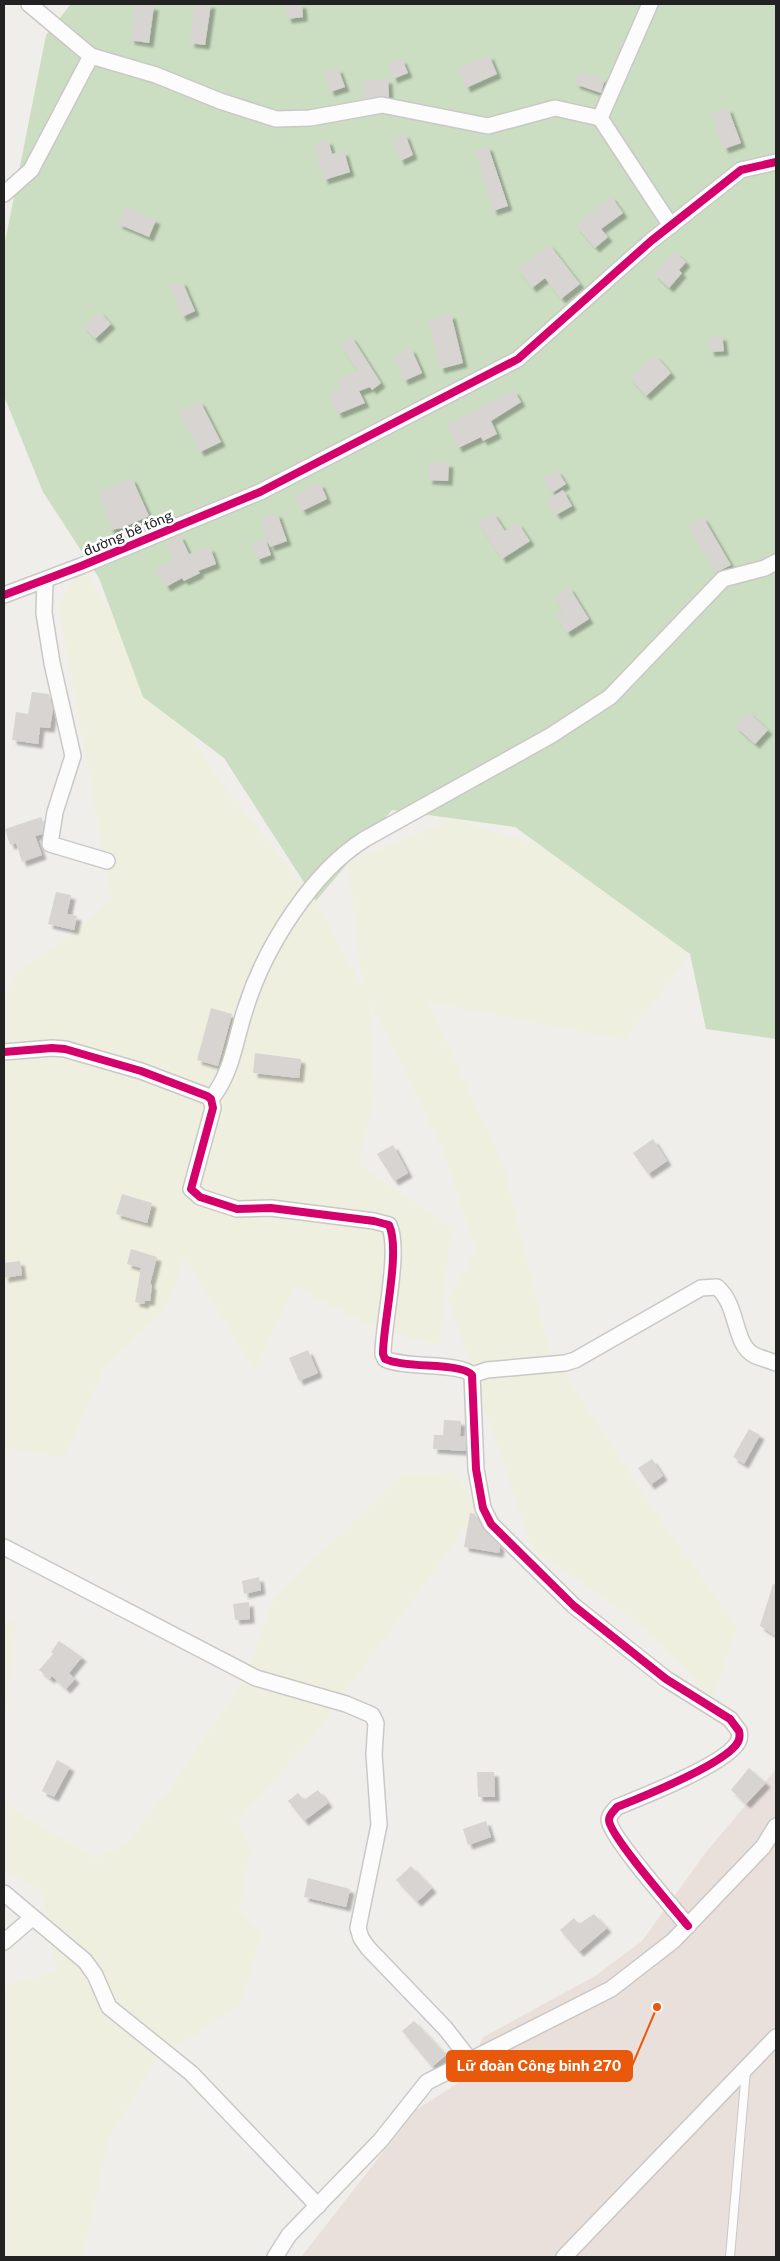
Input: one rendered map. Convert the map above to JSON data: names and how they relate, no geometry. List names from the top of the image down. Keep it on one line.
{"streets":{"street":["đường bê tông"]},"places":["Lữ đoàn Công binh 270"]}
